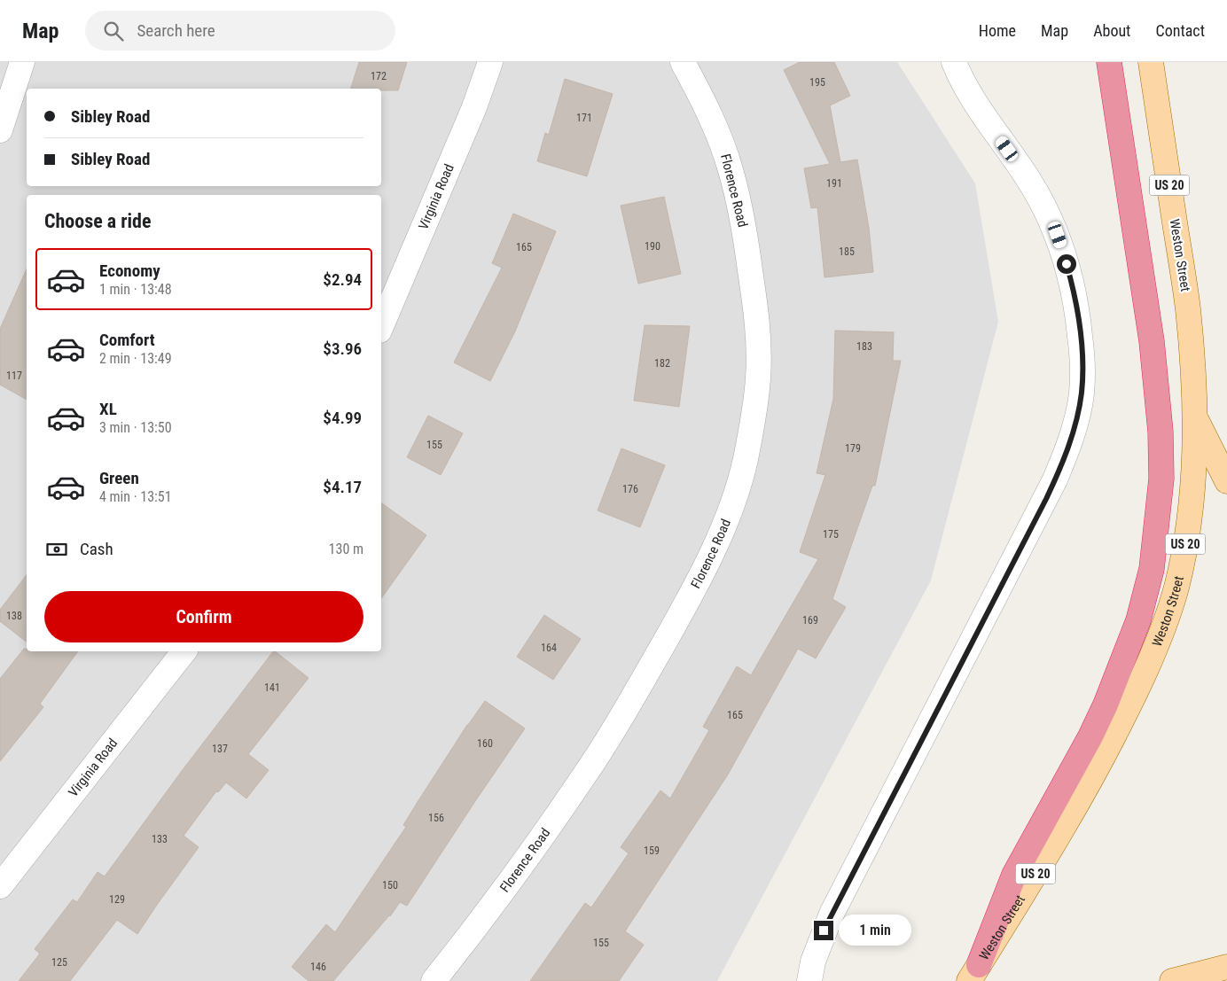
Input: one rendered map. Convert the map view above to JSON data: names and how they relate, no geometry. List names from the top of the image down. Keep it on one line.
{"streets":{"main road":["US 20","Weston Street"],"street":["Florence Road","Virginia Road"]},"house_numbers":["172","195","171","191","190","165","185","183","182","117","155","179","176","175","138","169","164","141","165","160","137","156","133","159","150","129","155","125","146"],"page":{"header":"Map","search":"Search here","nav":["Home","Map","About","Contact"],"banner":["Sibley Road","Sibley Road"],"heading":"Choose a ride","list":[{"name":"Economy","note":"1 min · 13:48","value":"$2.94"},{"name":"Comfort","note":"2 min · 13:49","value":"$3.96"},{"name":"XL","note":"3 min · 13:50","value":"$4.99"},{"name":"Green","note":"4 min · 13:51","value":"$4.17"}],"pay":["Cash","130 m"],"buttons":"Confirm","bubble":"1 min"}}
